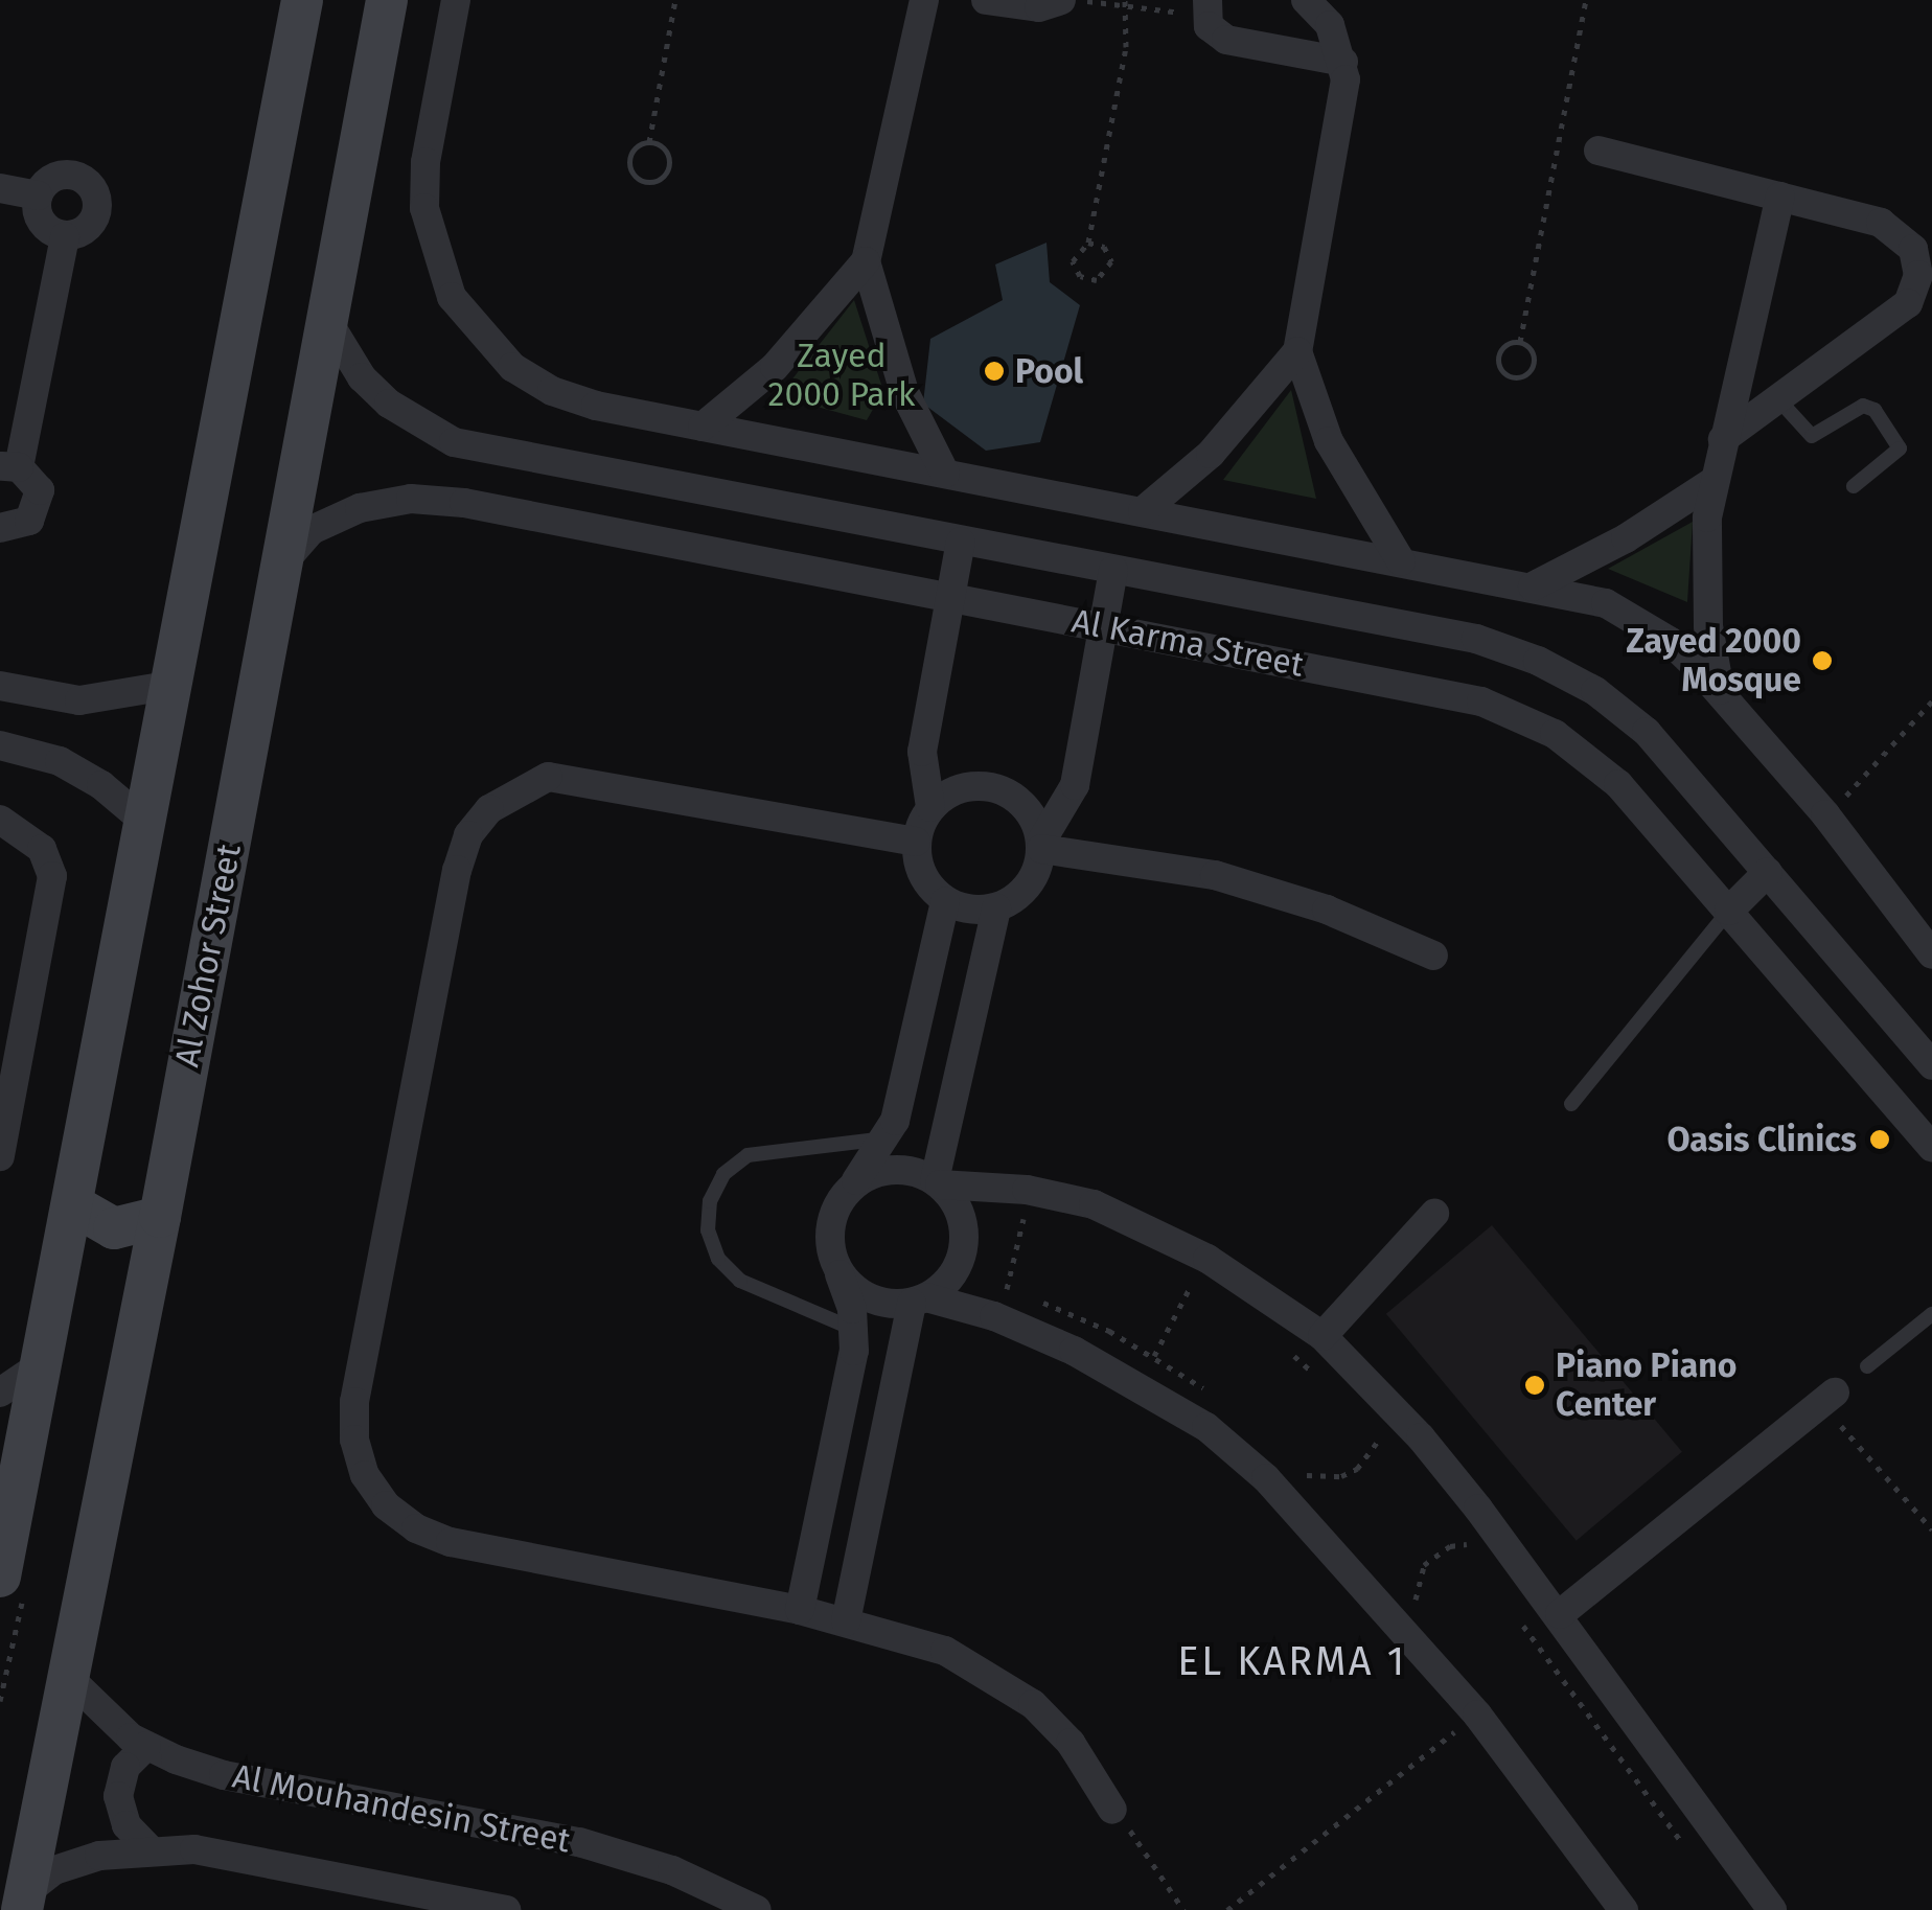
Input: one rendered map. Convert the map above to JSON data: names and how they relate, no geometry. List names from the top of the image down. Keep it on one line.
{"streets":{"main road":["Al Zohor Street"],"street":["Al Karma Street","Al Mouhandesin Street"]},"crossings":[["Al Karma Street","Al Zohor Street"],["Al Zohor Street","Al Mouhandesin Street"]],"districts":["EL KARMA 1"],"parks":["Zayed 2000 Park"],"places":["Pool","Zayed 2000 Mosque","Oasis Clinics","Piano Piano Center"]}
